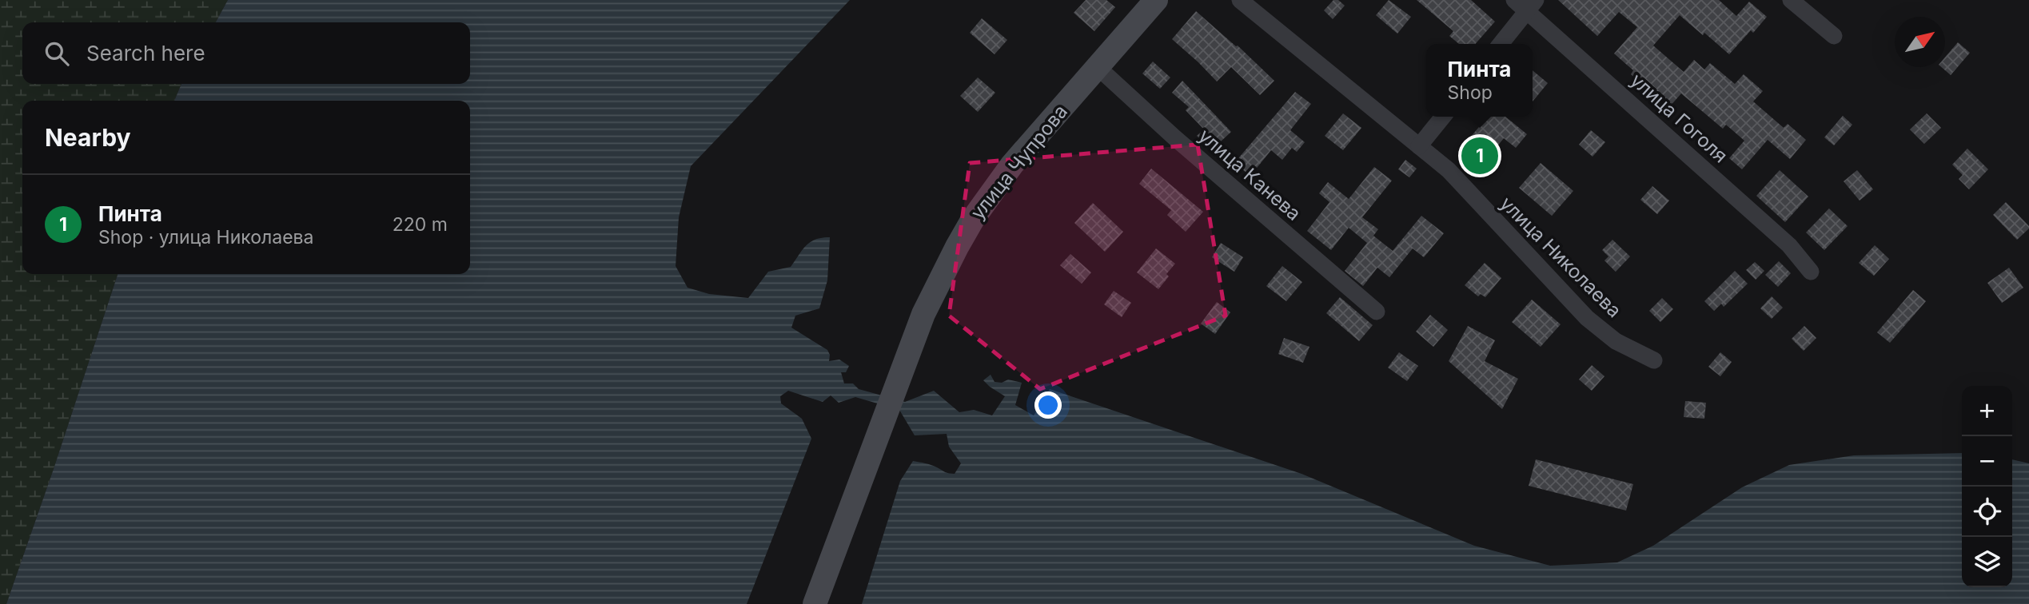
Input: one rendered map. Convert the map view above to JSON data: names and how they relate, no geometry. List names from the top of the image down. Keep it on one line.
{"streets":{"street":["улица Гоголя","улица Чупрова","улица Канева","улица Николаева"]},"crossings":[["улица Чупрова","улица Канева"]],"north":"top right","page":{"search":"Search here","popup":["Пинта","Shop"],"heading":"Nearby","pins":"1","list":[{"mark":"1","name":"Пинта","note":"Shop · улица Николаева","value":"220 m"}],"map_buttons":["+","−"]}}
